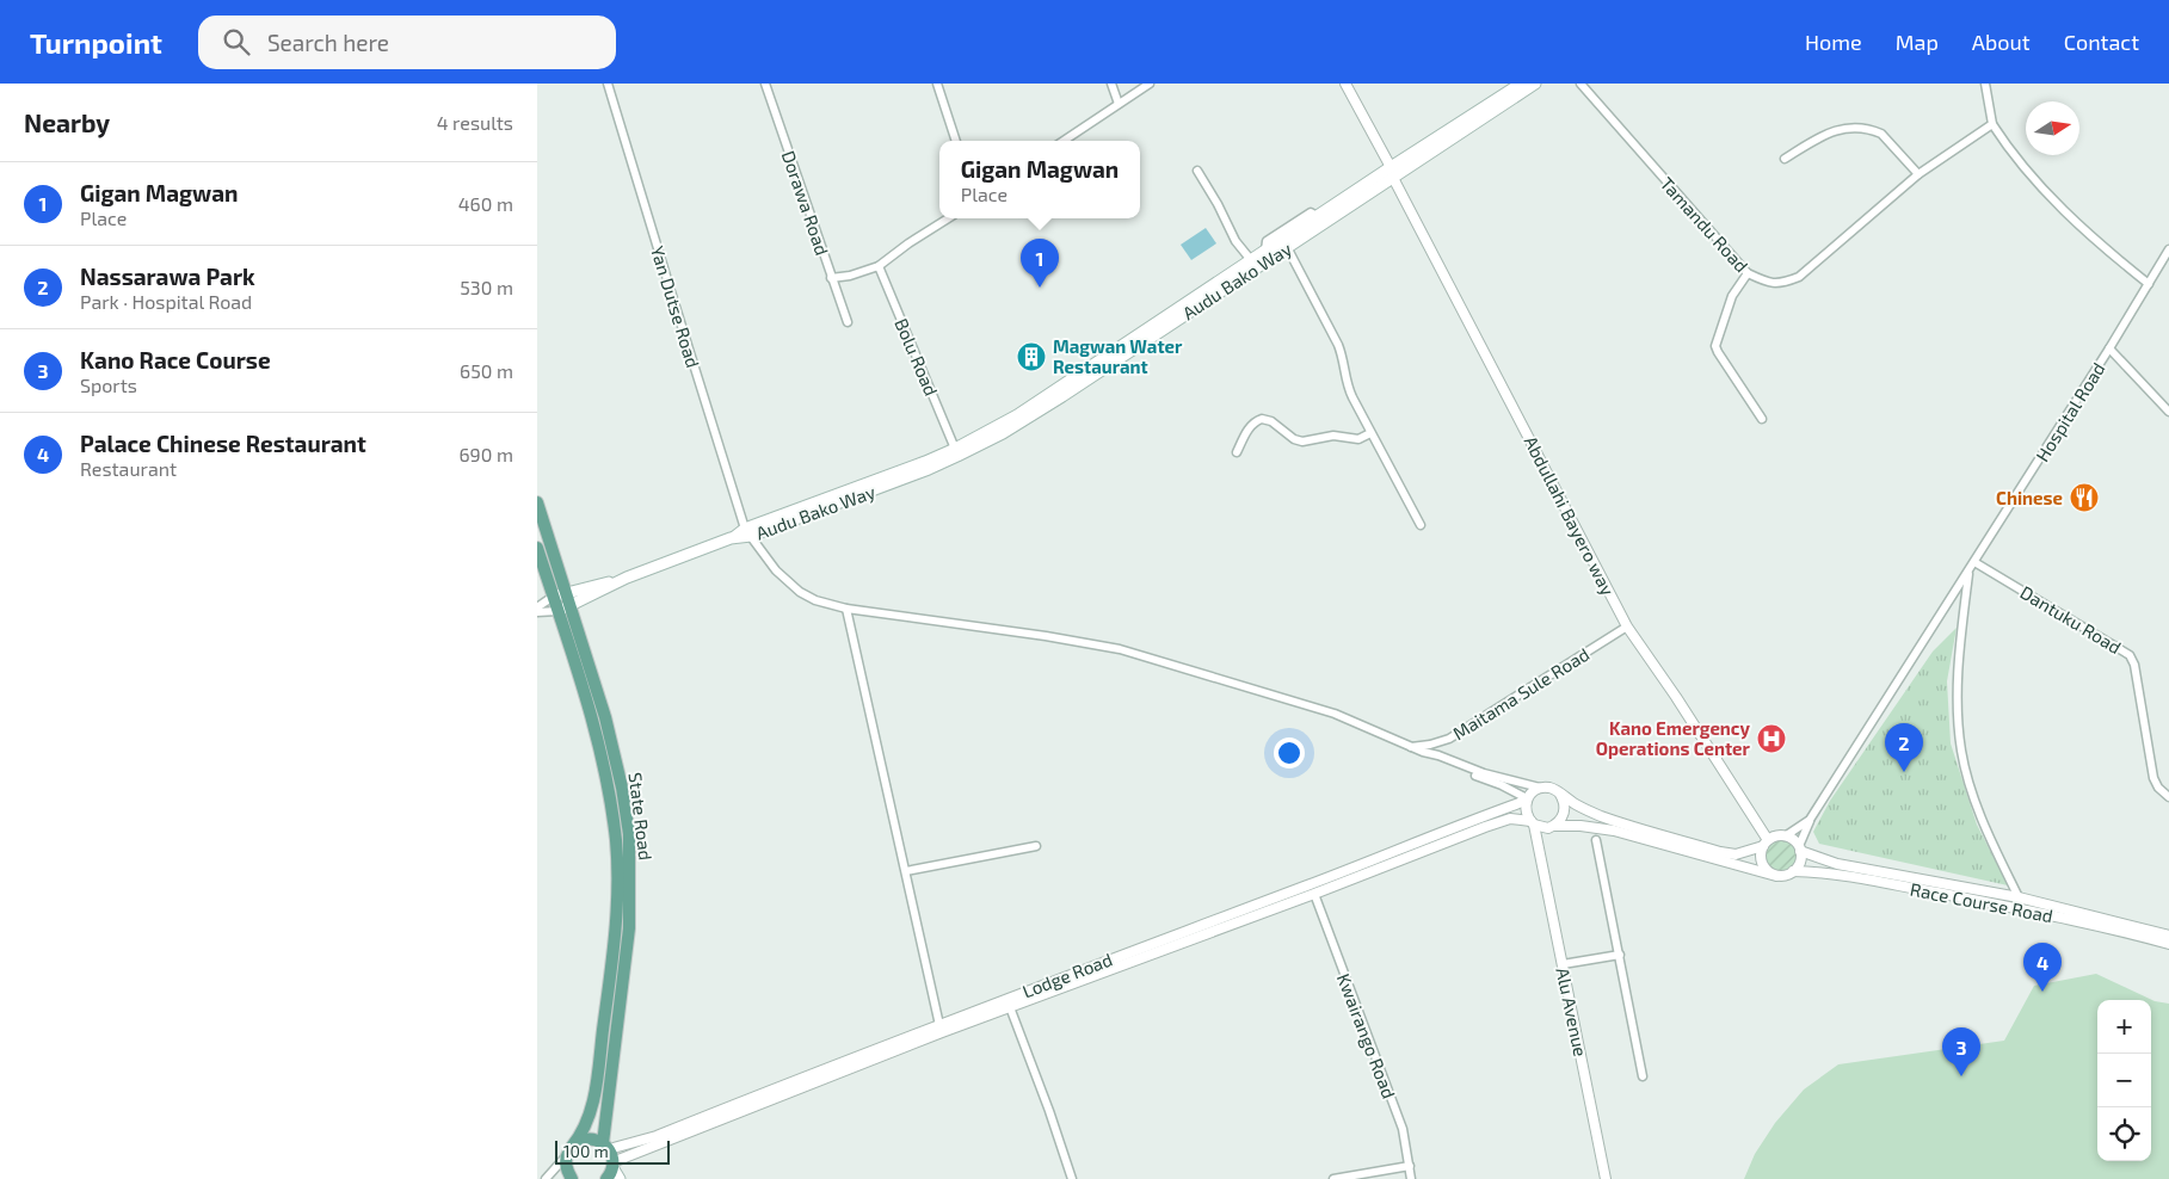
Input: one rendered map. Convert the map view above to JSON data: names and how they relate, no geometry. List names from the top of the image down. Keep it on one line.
{"streets":{"main road":["Audu Bako Way","State Road"],"street":["Dorawa Road","Tamandu Road","Yan Dutse Road","Bolu Road","Hospital Road","Abdullahi Bayero way","Dantuku Road","Maitama Sule Road","Race Course Road","Lodge Road","Alu Avenue","Kwairango Road"]},"crossings":[["Audu Bako Way","Yan Dutse Road"],["Audu Bako Way","Bolu Road"],["Audu Bako Way","Abdullahi Bayero way"],["Audu Bako Way","State Road"],["Yan Dutse Road","Maitama Sule Road"],["Hospital Road","Abdullahi Bayero way"],["Hospital Road","Dantuku Road"],["Hospital Road","Race Course Road"],["Abdullahi Bayero way","Maitama Sule Road"],["Abdullahi Bayero way","Race Course Road"],["State Road","Lodge Road"],["Lodge Road","Alu Avenue"],["Lodge Road","Kwairango Road"]],"places":{"building":["Magwan Water Restaurant"],"restaurant":["Chinese"],"hospital":["Kano Emergency Operations Center"]},"scale_bar":"100 m","north":"right","page":{"header":"Turnpoint","search":"Search here","nav":["Home","Map","About","Contact"],"heading":["Nearby","4 results"],"popup":["Gigan Magwan","Place"],"list":[{"mark":"1","name":"Gigan Magwan","note":"Place","value":"460 m"},{"mark":"2","name":"Nassarawa Park","note":"Park · Hospital Road","value":"530 m"},{"mark":"3","name":"Kano Race Course","note":"Sports","value":"650 m"},{"mark":"4","name":"Palace Chinese Restaurant","note":"Restaurant","value":"690 m"}],"pins":["1","2","4","3"],"map_buttons":["+","−"],"scale":"100 m"}}
